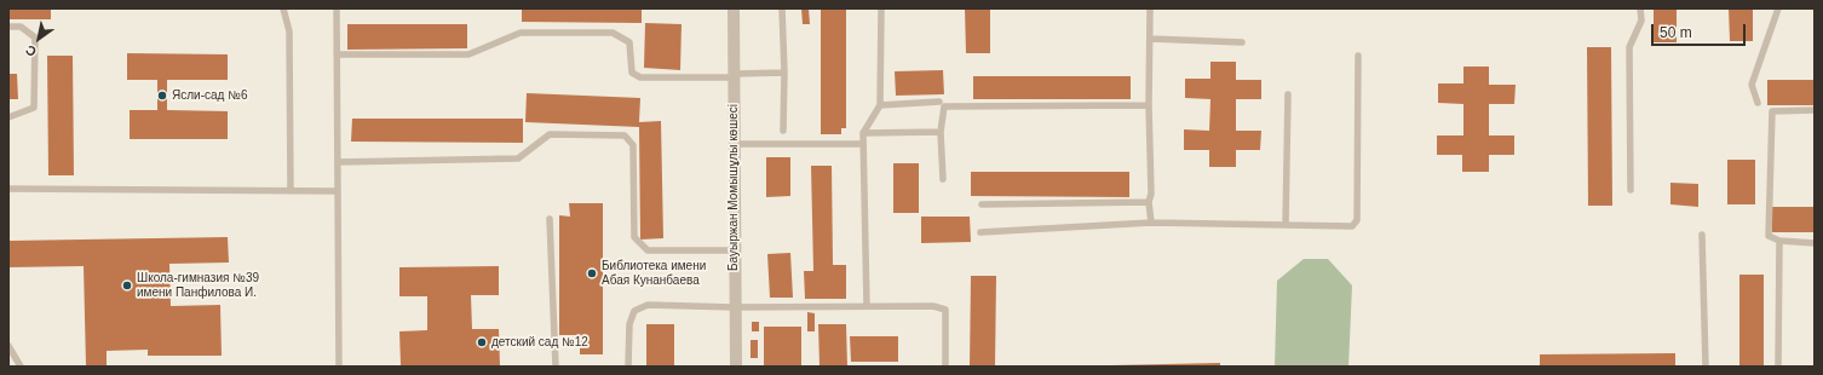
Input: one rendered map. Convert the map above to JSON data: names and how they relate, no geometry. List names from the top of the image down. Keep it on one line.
{"streets":{"street":["Бауыржан Момышұлы көшесі"]},"places":["Ясли-сад №6","Библиотека имени Абая Кунанбаева","Школа-гимназия №39 имени Панфилова И.","детский сад №12"],"scale_bar":"50 m","north":"bottom left"}
